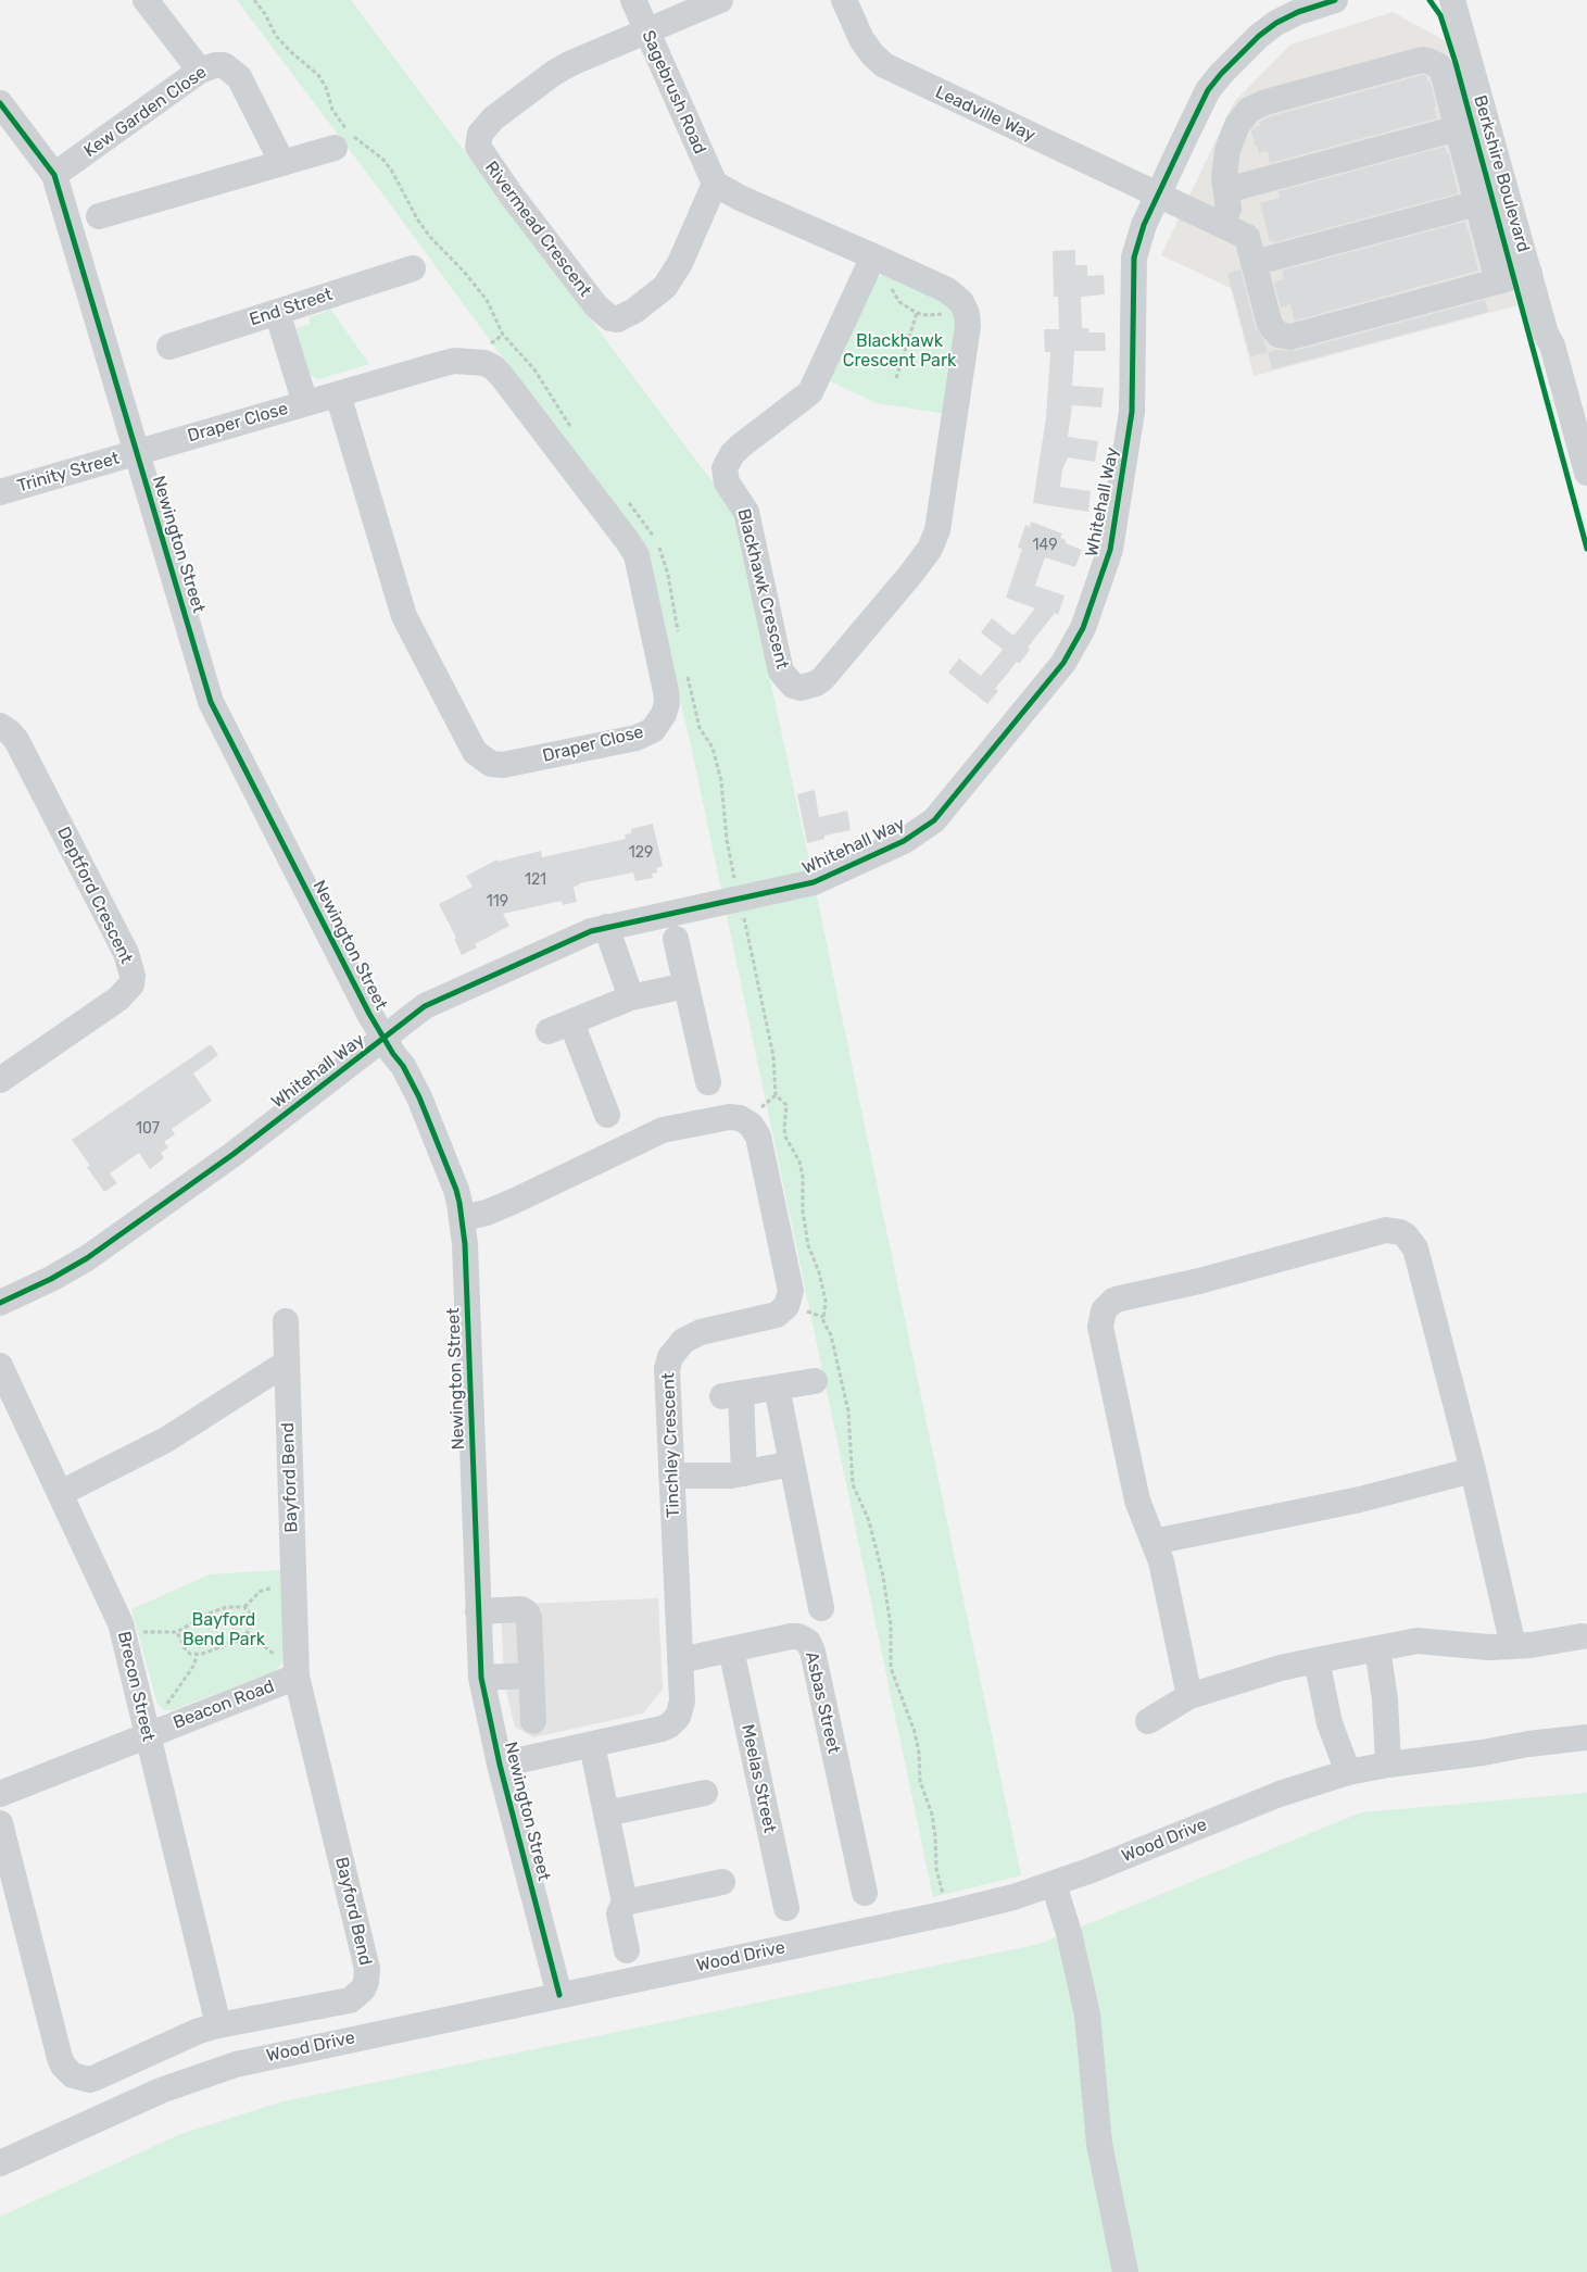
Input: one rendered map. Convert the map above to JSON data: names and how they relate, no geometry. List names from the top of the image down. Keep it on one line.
{"streets":{"street":["Sagebrush Road","Kew Garden Close","Leadville Way","Berkshire Boulevard","Rivermead Crescent","End Street","Draper Close","Trinity Street","Whitehall Way","Newington Street","Blackhawk Crescent","Deptford Crescent","Tinchley Crescent","Bayford Bend","Brecon Street","Asbas Street","Beacon Road","Meelas Street","Wood Drive"]},"crossings":[["Sagebrush Road","Rivermead Crescent"],["Sagebrush Road","Blackhawk Crescent"],["Kew Garden Close","Newington Street"],["Leadville Way","Whitehall Way"],["Rivermead Crescent","Blackhawk Crescent"],["Draper Close","Trinity Street"],["Draper Close","Newington Street"],["Trinity Street","Newington Street"],["Whitehall Way","Newington Street"],["Newington Street","Tinchley Crescent"],["Newington Street","Wood Drive"],["Tinchley Crescent","Asbas Street"],["Bayford Bend","Brecon Street"],["Bayford Bend","Beacon Road"],["Brecon Street","Beacon Road"],["Asbas Street","Meelas Street"]],"parks":["Blackhawk Crescent Park","Bayford Bend Park"],"house_numbers":["149","129","121","119","107"]}
